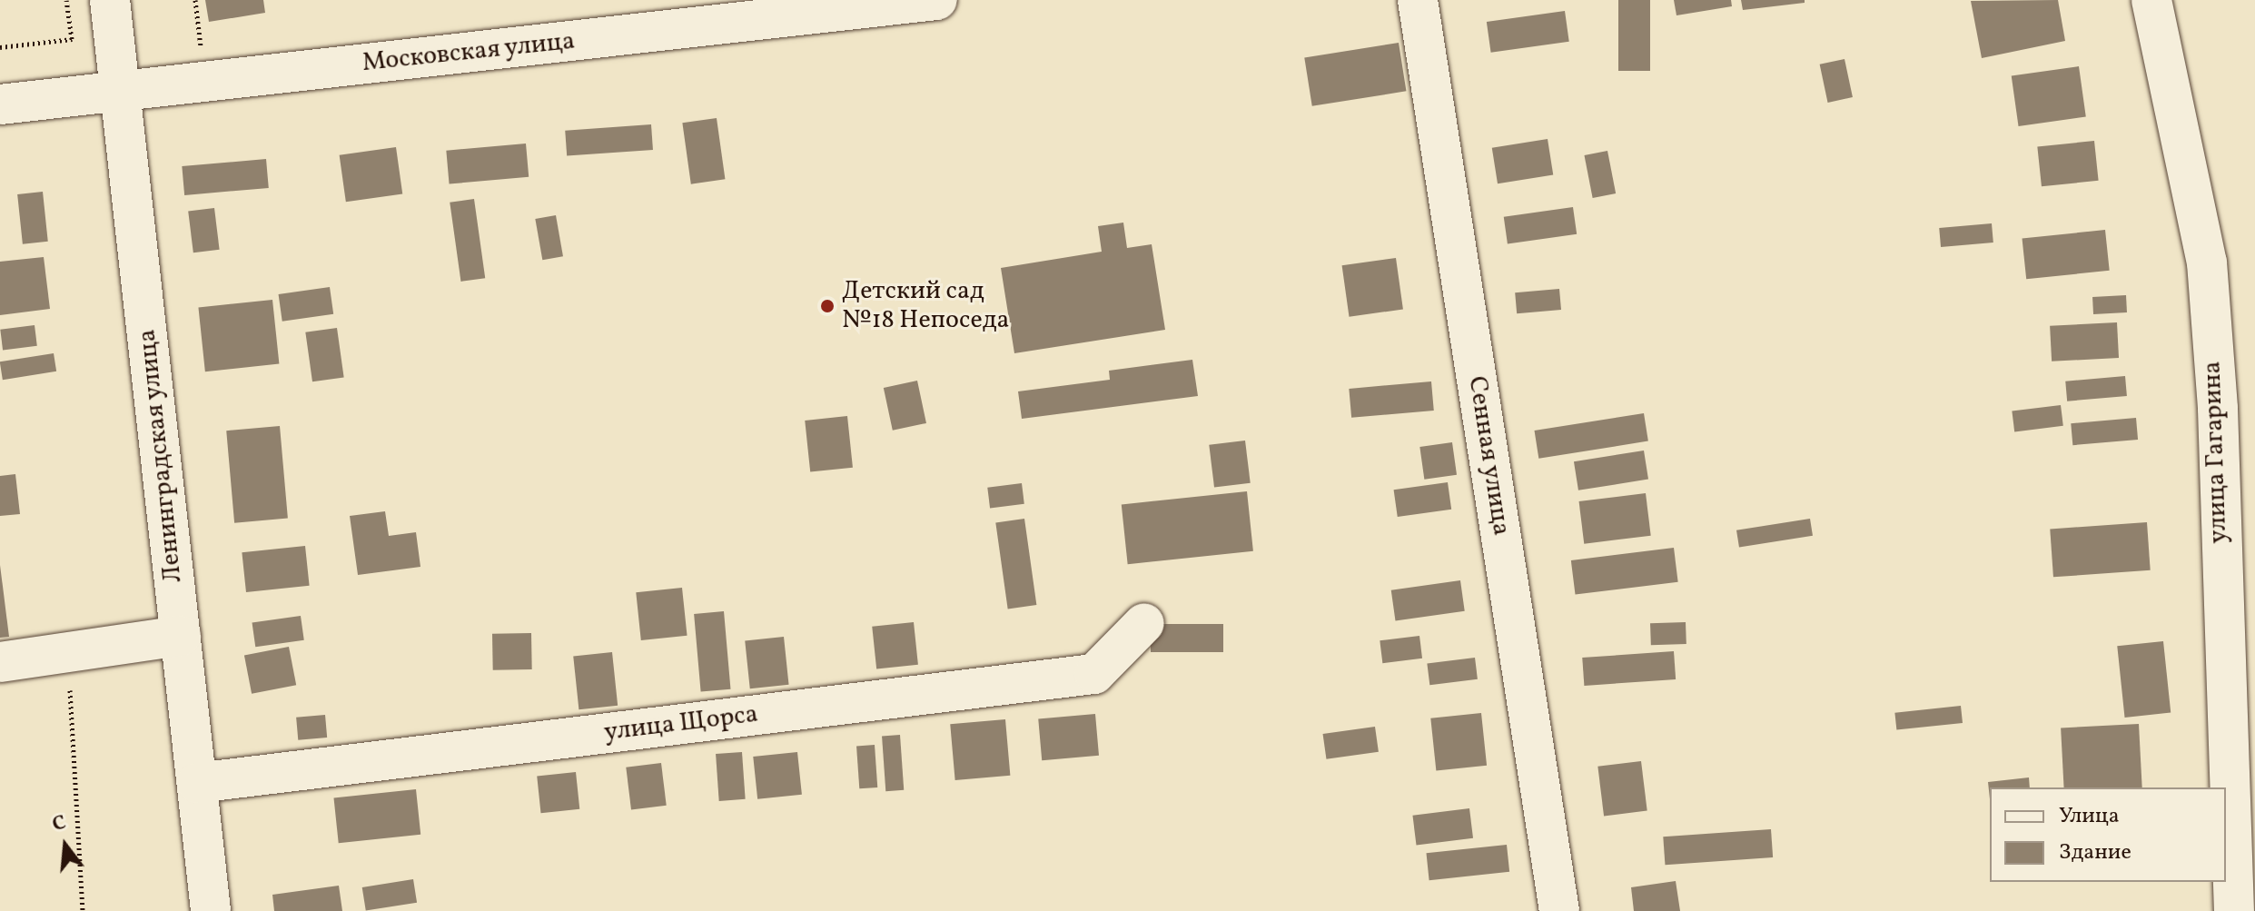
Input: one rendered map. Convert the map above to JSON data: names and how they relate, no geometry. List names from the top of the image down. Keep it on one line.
{"streets":{"street":["Московская улица","улица Гагарина","Ленинградская улица","Сенная улица","улица Щорса"]},"crossings":[["Московская улица","Ленинградская улица"],["Ленинградская улица","улица Щорса"]],"places":["Детский сад №18 Непоседа"],"legend":["Улица","Здание"],"north":"top"}
